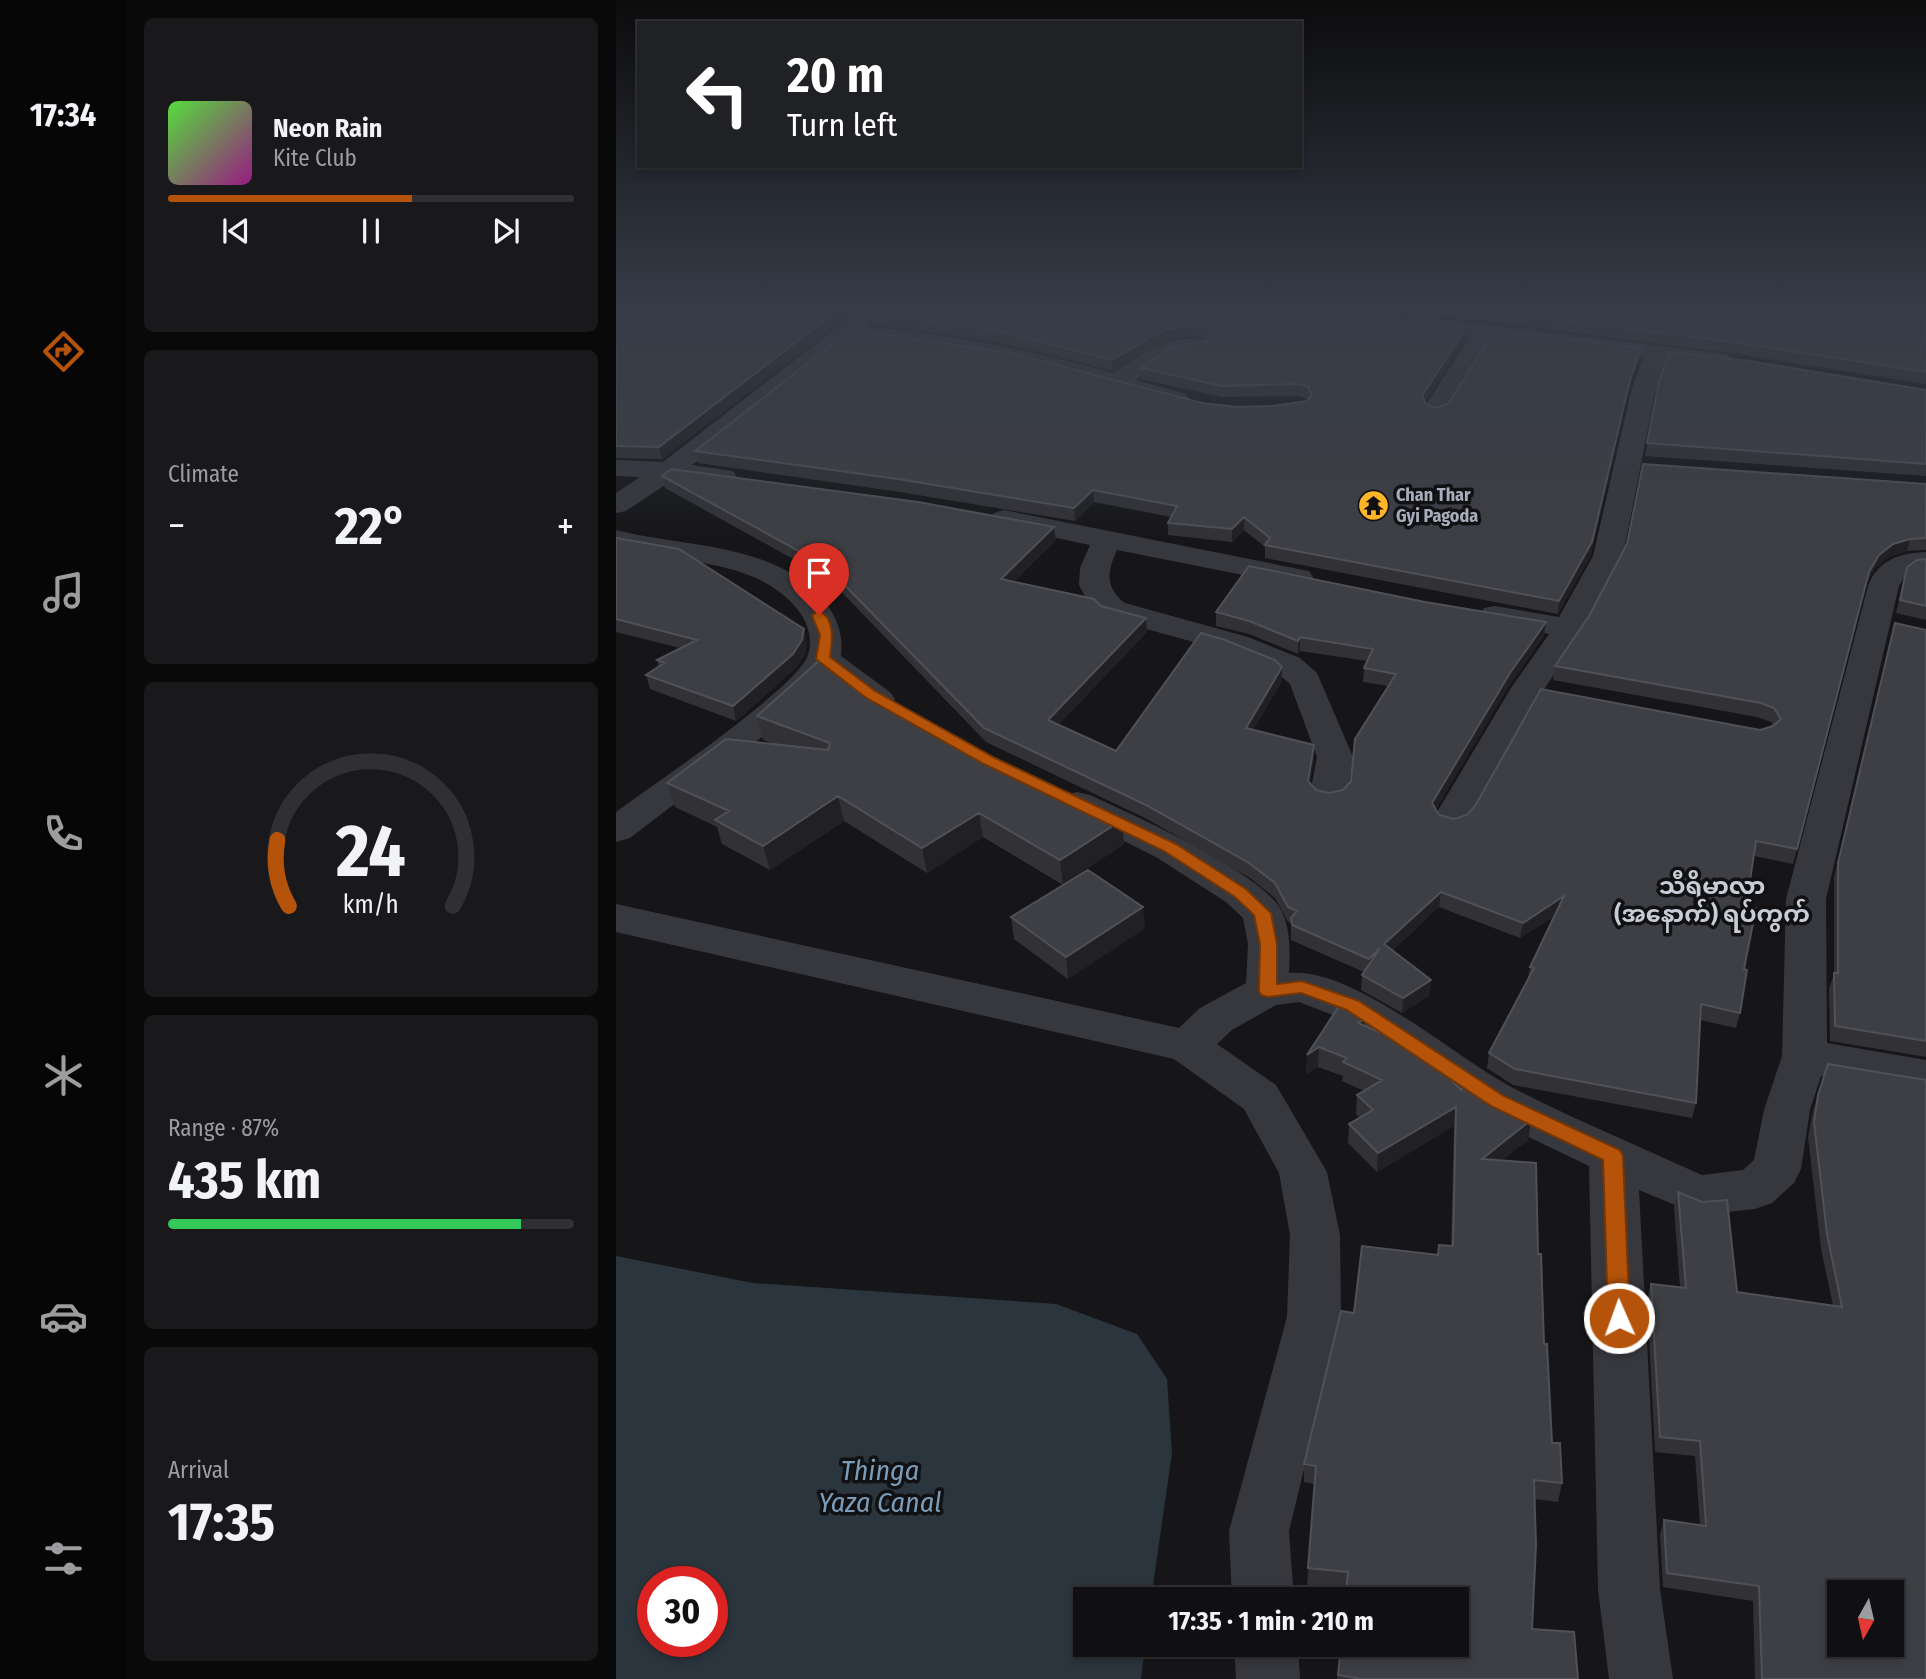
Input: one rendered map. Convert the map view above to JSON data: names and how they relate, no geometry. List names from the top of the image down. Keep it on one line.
{"districts":["သီရိမာလာ (အနောက်) ရပ်ကွက်"],"water":["Thinga Yaza Canal"],"places":{"temple":["Chan Thar Gyi Pagoda"]},"north":"bottom","page":{"tabs":"17:34","turn":["20 m","Turn left"],"song":["Neon Rain","Kite Club"],"tile":["Climate",["Range · 87%","435 km"],["Arrival","17:35"]],"heat":["−","22°","+"],"limit":"30","trip":"17:35 · 1 min · 210 m","gauge":["24","km/h"]}}
